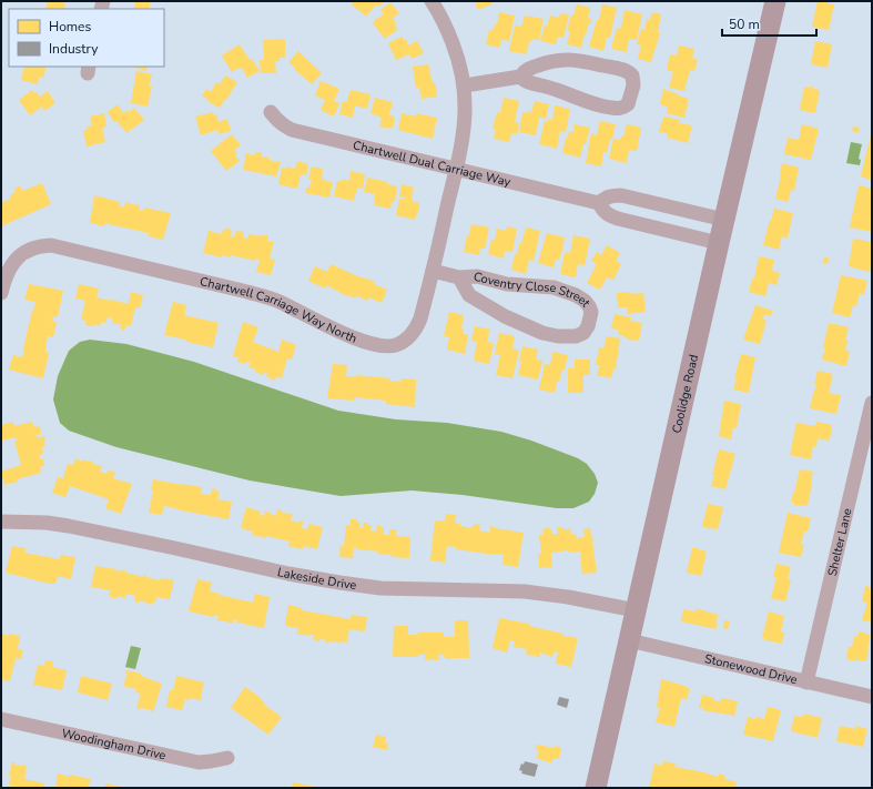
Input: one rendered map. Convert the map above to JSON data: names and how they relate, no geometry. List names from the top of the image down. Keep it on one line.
{"streets":{"street":["Chartwell Dual Carriage Way","Coventry Close Street","Chartwell Carriage Way North","Coolidge Road","Shelter Lane","Lakeside Drive","Stonewood Drive","Woodingham Drive"]},"crossings":[["Chartwell Dual Carriage Way","Chartwell Carriage Way North"],["Chartwell Dual Carriage Way","Coolidge Road"],["Coventry Close Street","Chartwell Carriage Way North"],["Coolidge Road","Lakeside Drive"],["Coolidge Road","Stonewood Drive"],["Shelter Lane","Stonewood Drive"]],"legend":["Homes","Industry"],"scale_bar":"50 m"}
